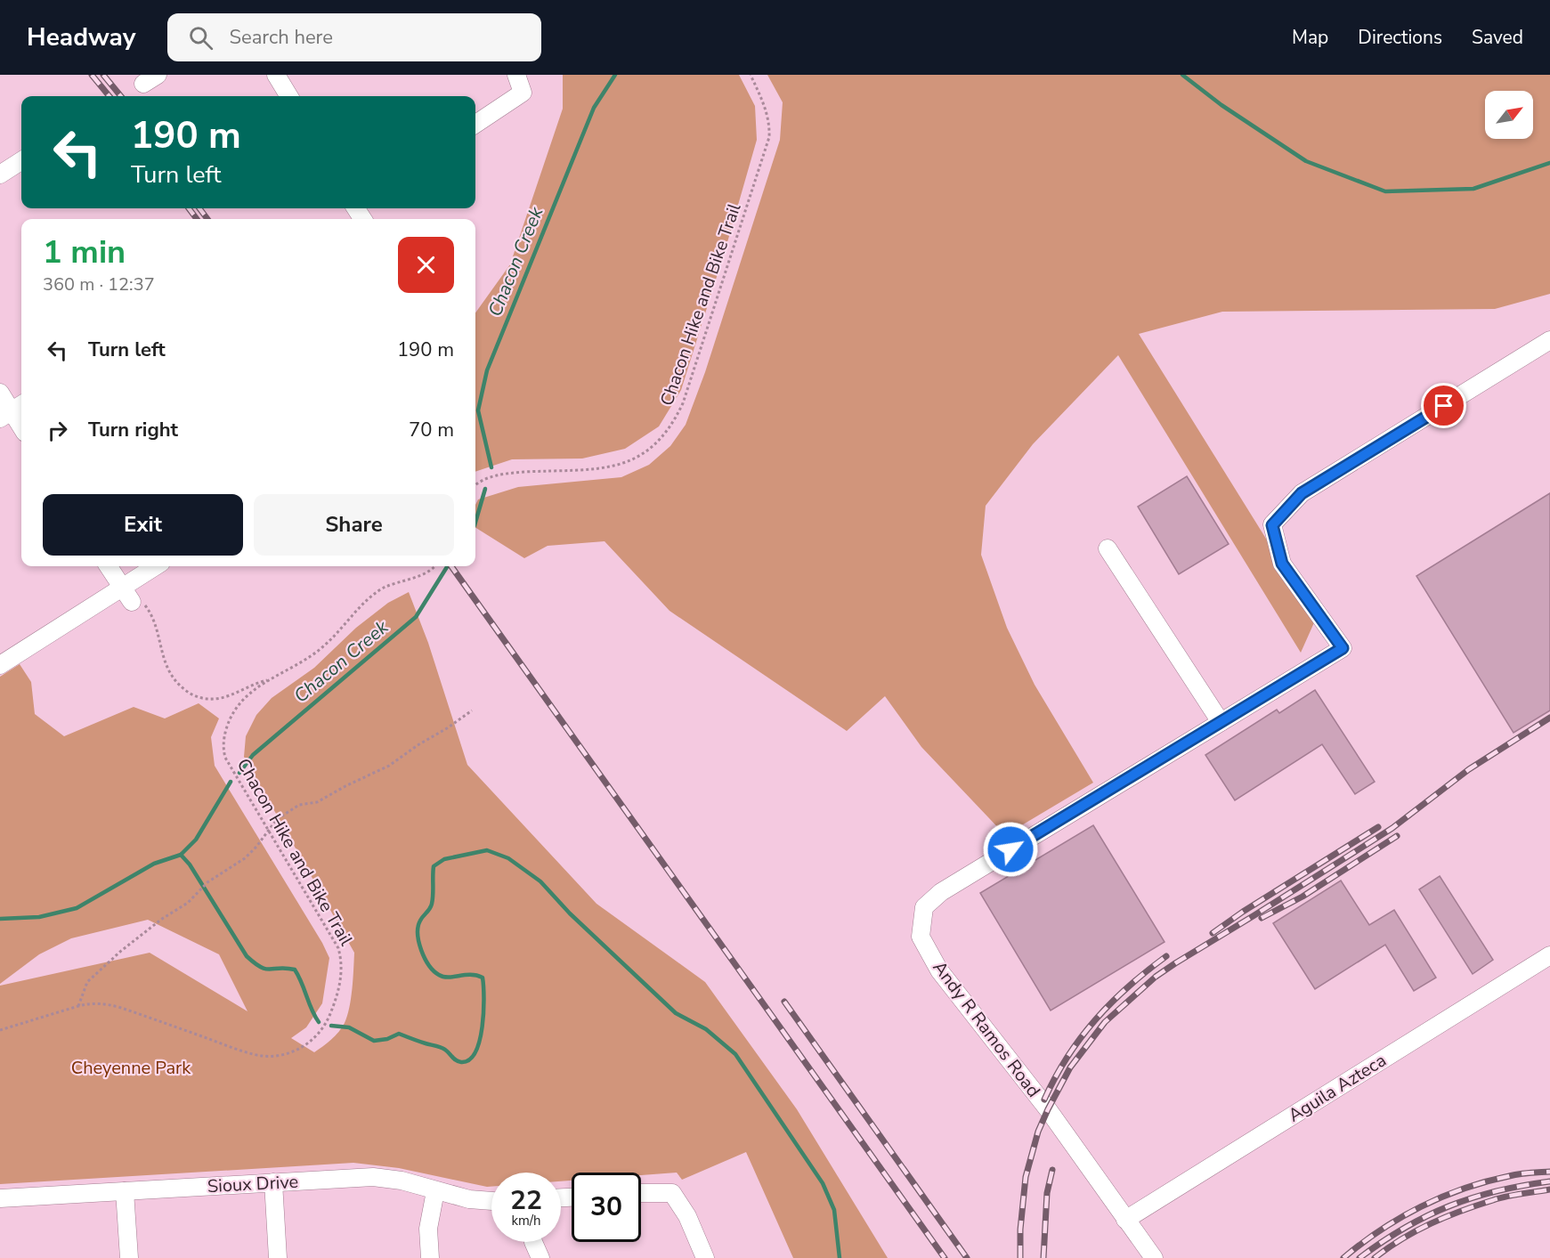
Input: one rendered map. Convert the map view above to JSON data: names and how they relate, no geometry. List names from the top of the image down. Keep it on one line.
{"streets":{"street":["Andy R Ramos Road","Aguila Azteca","Sioux Drive"],"path":["Chacon Hike and Bike Trail"]},"crossings":[["Andy R Ramos Road","Aguila Azteca"]],"water":["Chacon Creek"],"parks":["Cheyenne Park"],"north":"top right","page":{"header":"Headway","search":"Search here","nav":["Map","Directions","Saved"],"turn":["190 m","Turn left"],"heading":["1 min","360 m · 12:37"],"list":[{"name":"Turn left","value":"190 m"},{"name":"Turn right","value":"70 m"}],"buttons":["Exit","Share"],"speed":"22 km/h","limit":"30"}}
